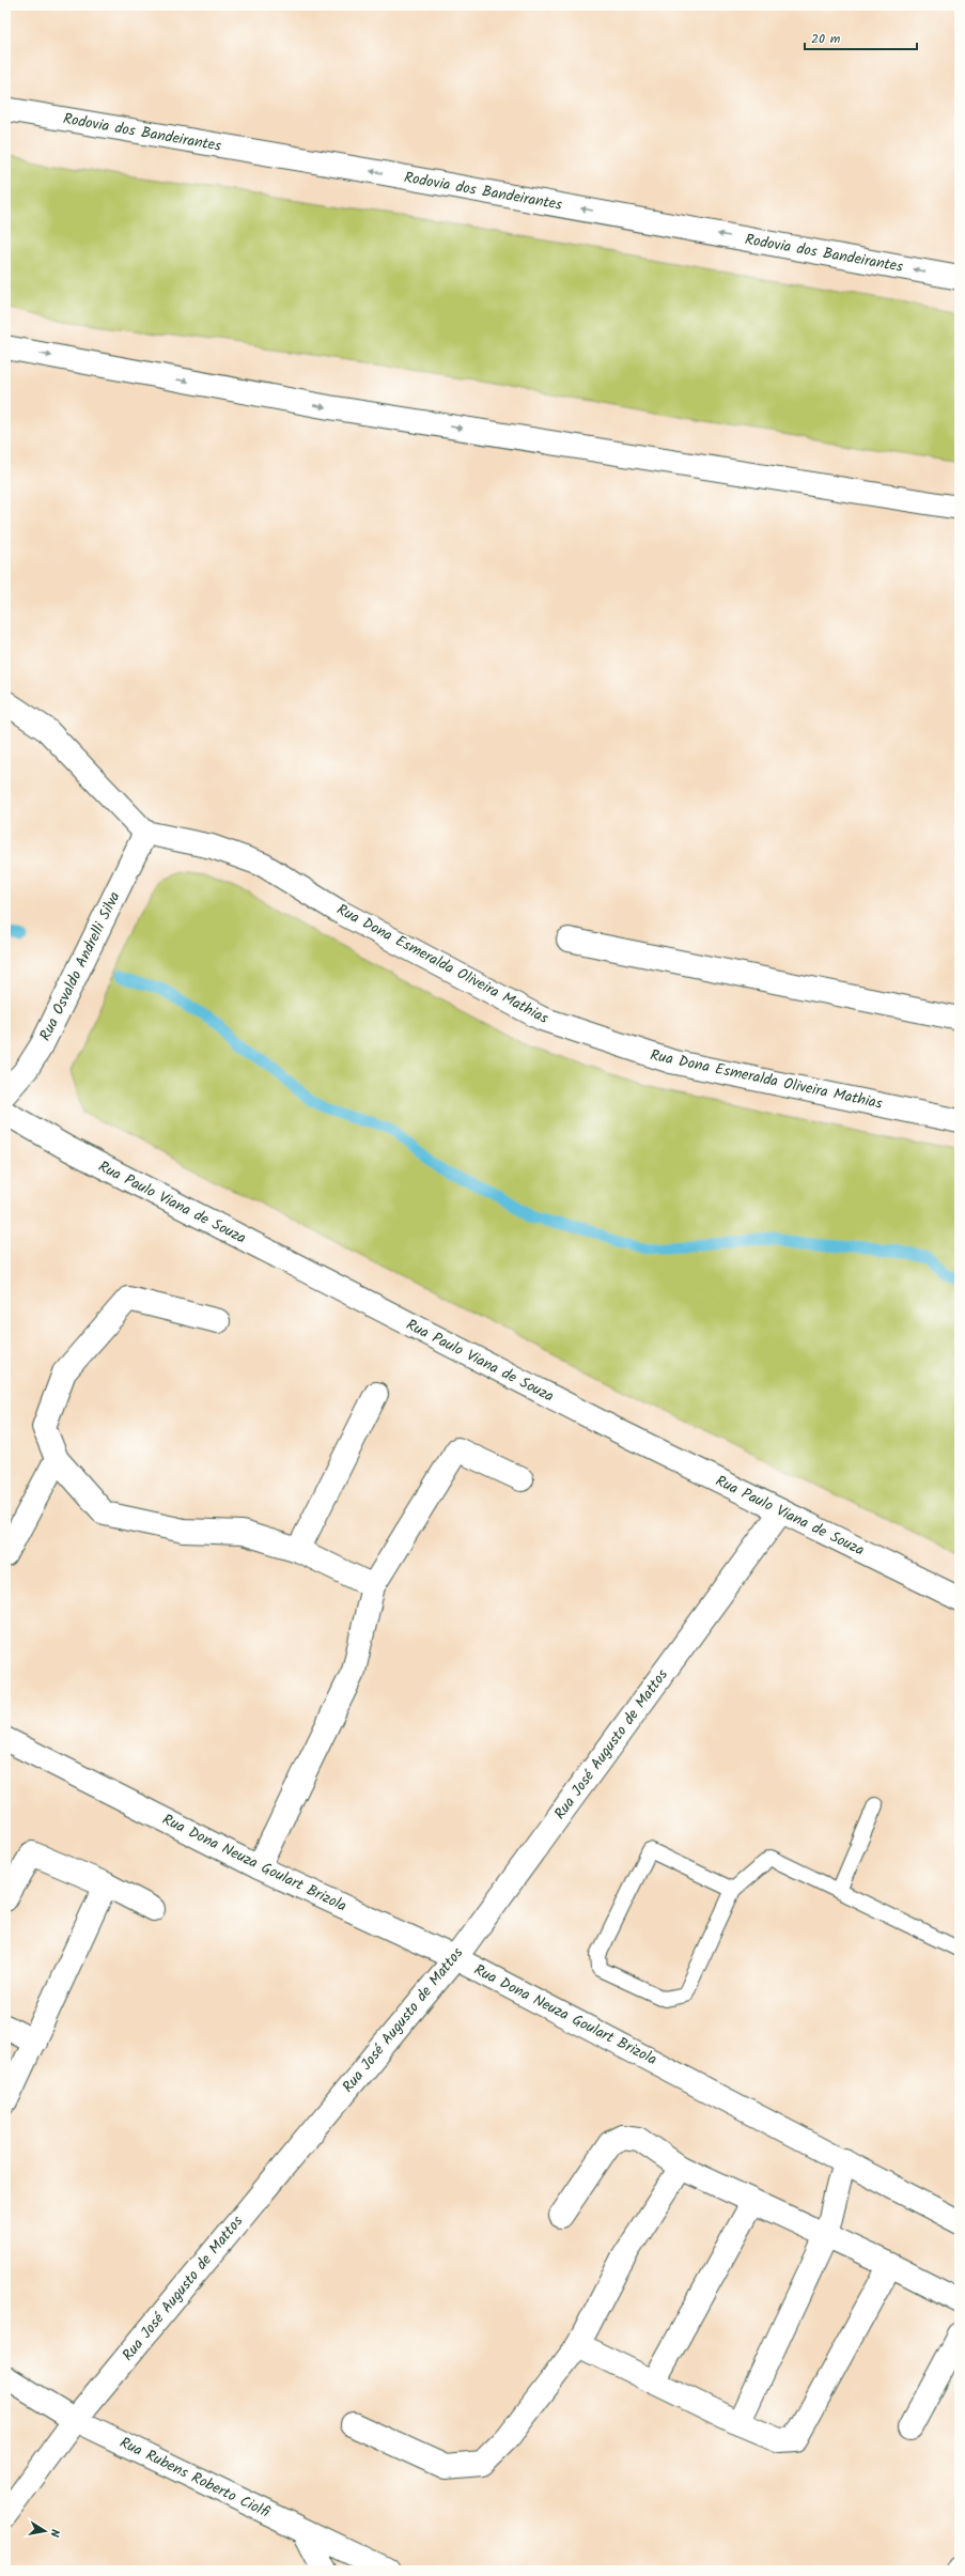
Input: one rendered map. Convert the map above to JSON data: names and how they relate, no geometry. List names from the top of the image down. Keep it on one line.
{"streets":{"main road":["Rodovia dos Bandeirantes","Rua Dona Esmeralda Oliveira Mathias","Rua Osvaldo Andrelli Silva","Rua Paulo Viana de Souza","Rua José Augusto de Mattos","Rua Dona Neuza Goulart Brizola","Rua Rubens Roberto Ciolfi"]},"crossings":[["Rua Dona Esmeralda Oliveira Mathias","Rua Osvaldo Andrelli Silva"],["Rua Paulo Viana de Souza","Rua José Augusto de Mattos"],["Rua José Augusto de Mattos","Rua Dona Neuza Goulart Brizola"],["Rua José Augusto de Mattos","Rua Rubens Roberto Ciolfi"]],"one_way":["Rodovia dos Bandeirantes"],"scale_bar":"20 m","north":"right"}
